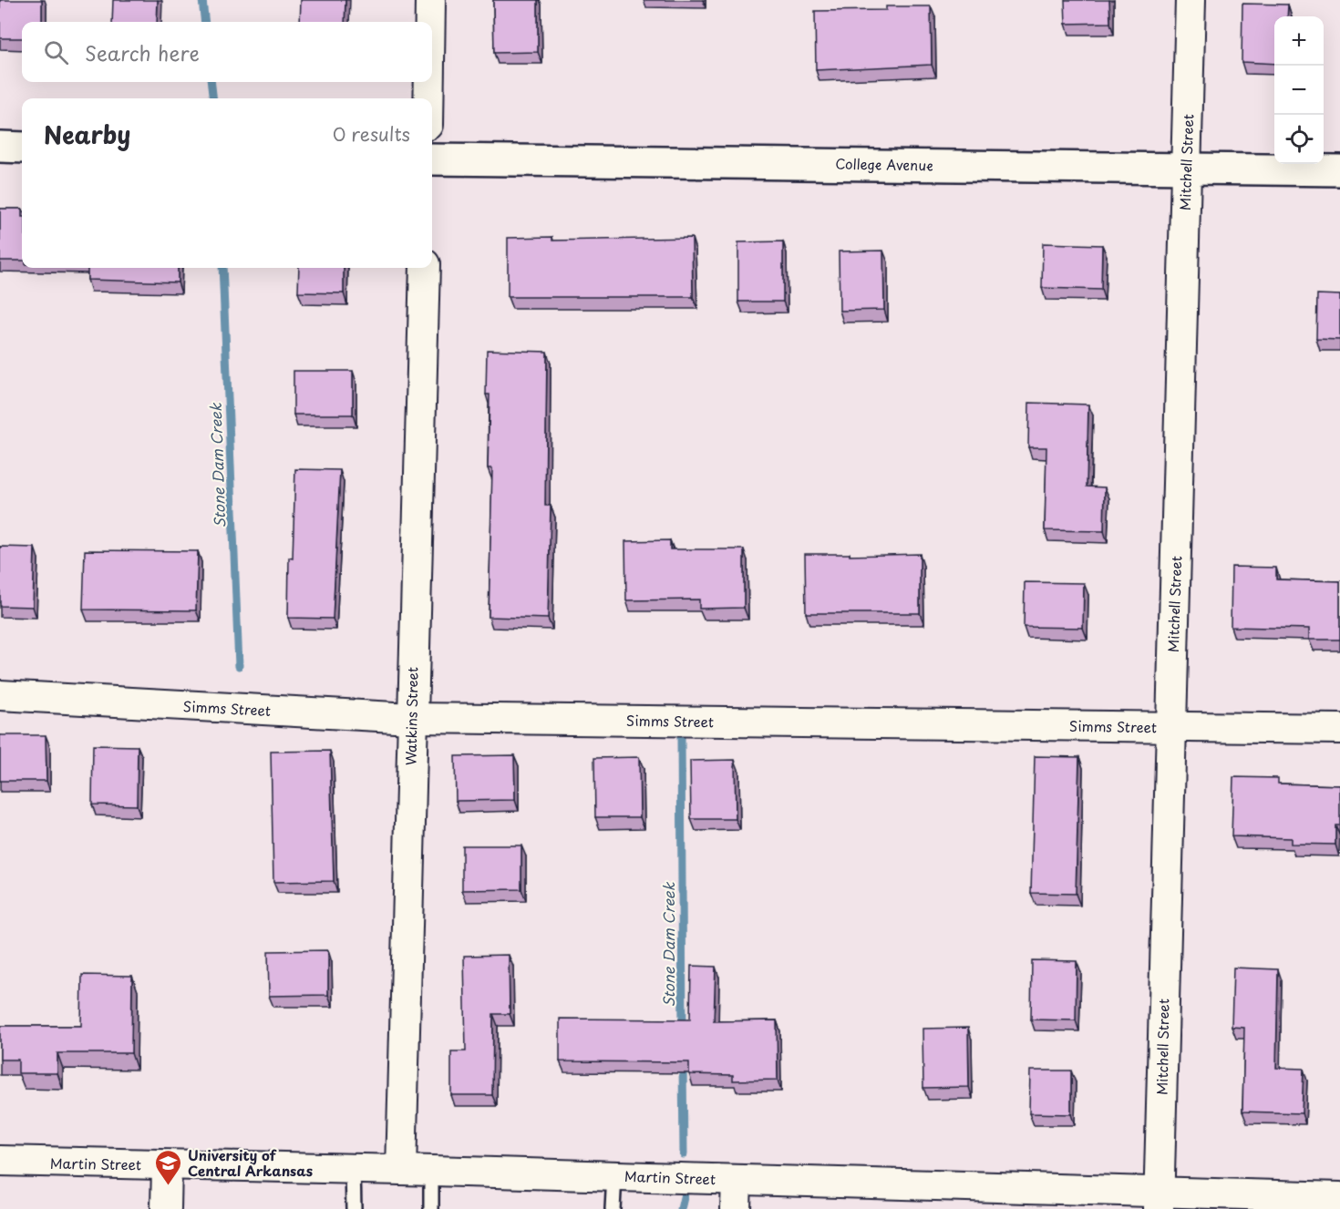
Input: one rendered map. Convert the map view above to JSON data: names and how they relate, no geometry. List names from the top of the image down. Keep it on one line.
{"streets":{"street":["Mitchell Street","College Avenue","Simms Street","Watkins Street","Martin Street"]},"crossings":[["Mitchell Street","College Avenue"],["Mitchell Street","Simms Street"],["Mitchell Street","Martin Street"],["Simms Street","Watkins Street"],["Watkins Street","Martin Street"]],"water":["Stone Dam Creek"],"places":{"school or university":["University of Central Arkansas"]},"page":{"map_buttons":["+","−"],"search":"Search here","heading":["Nearby","0 results"]}}
